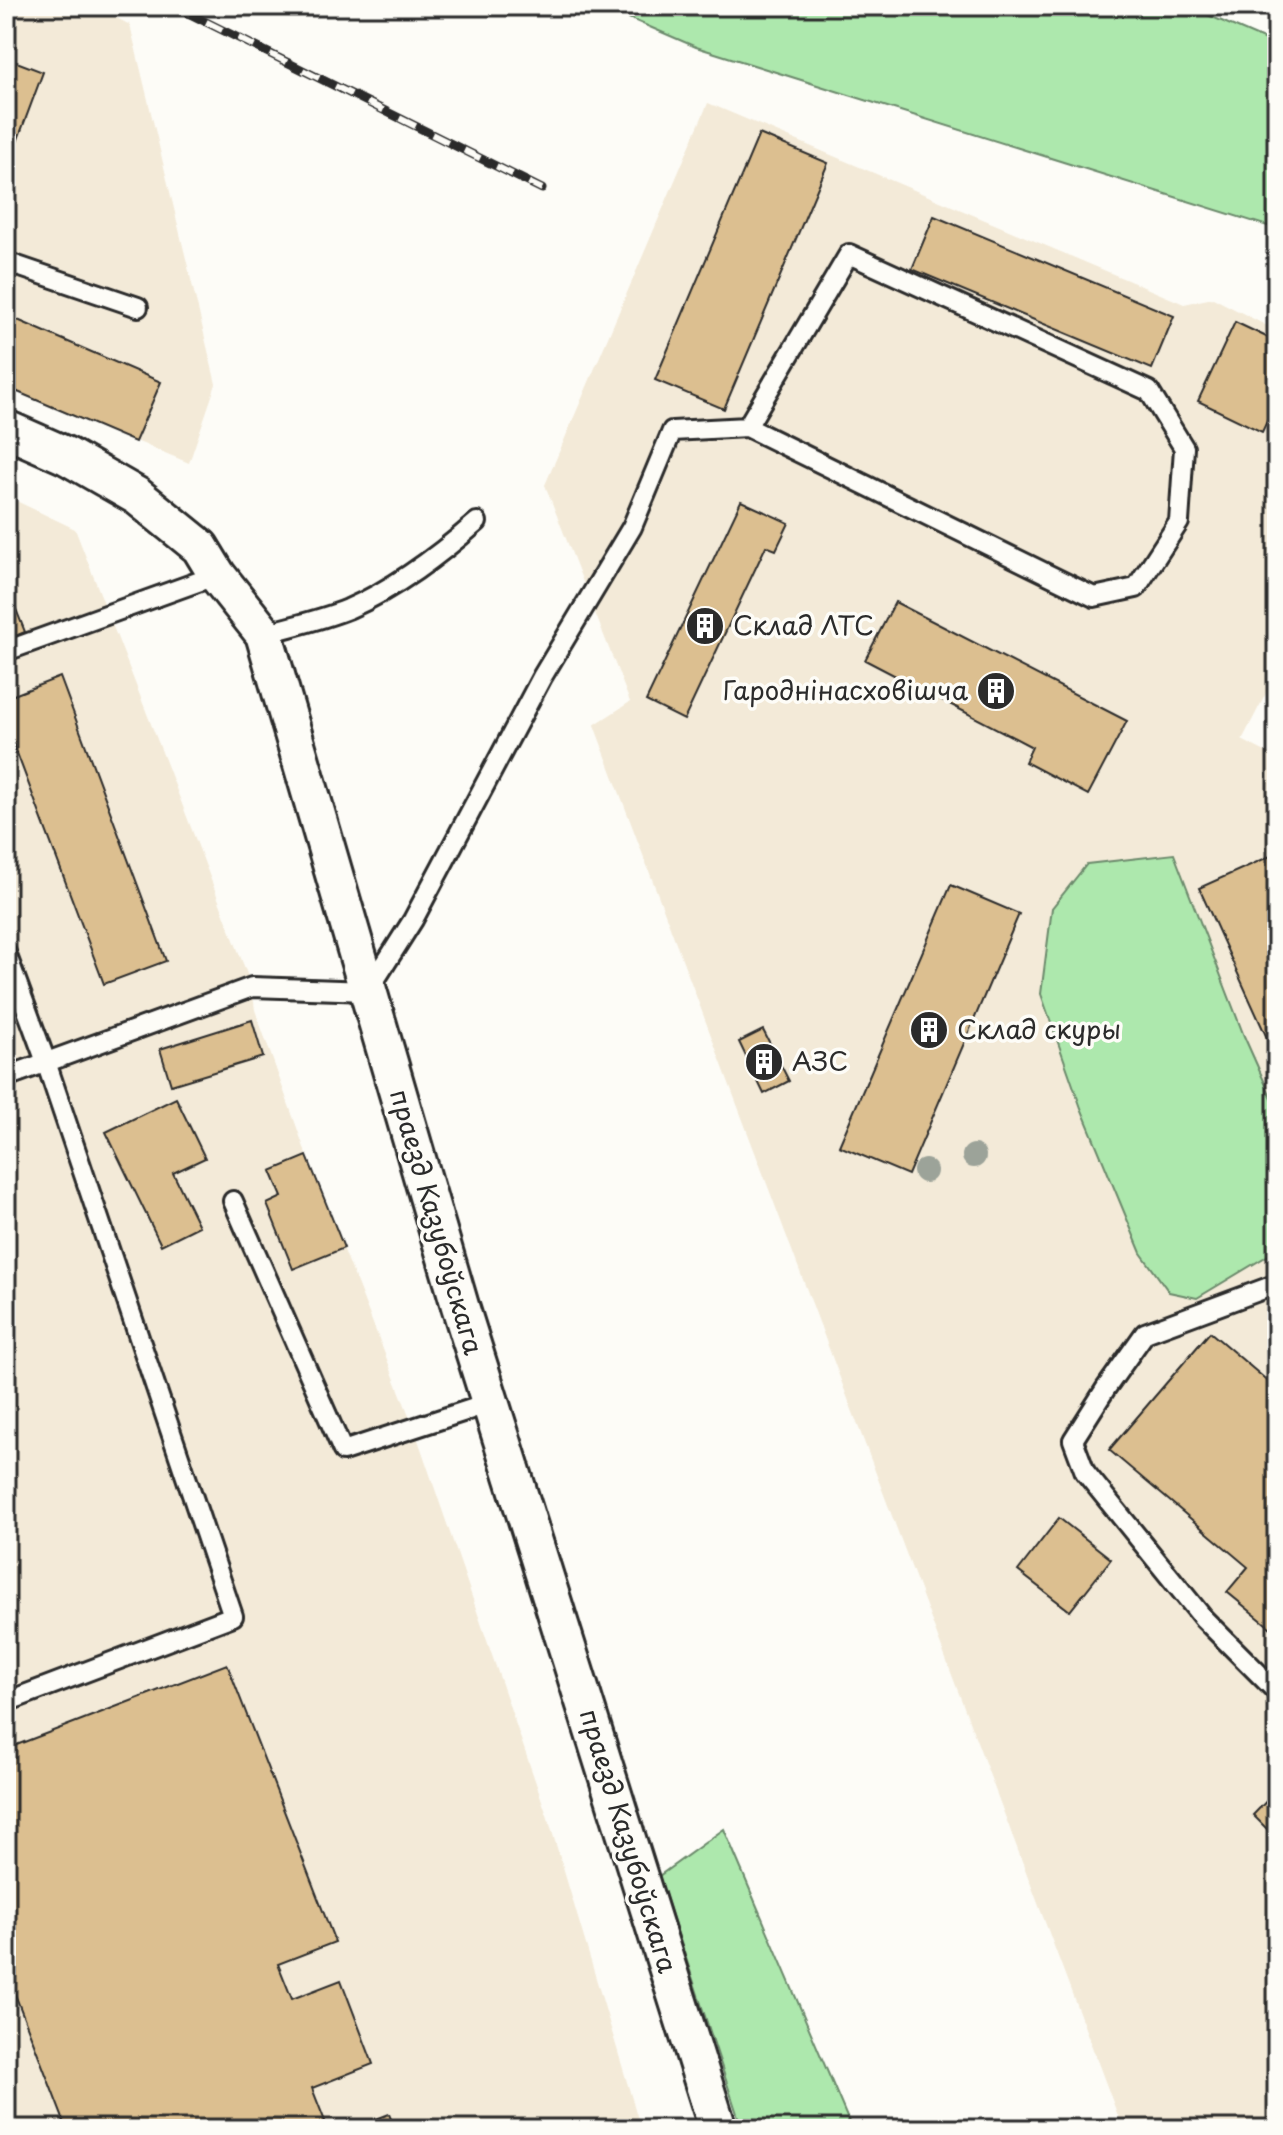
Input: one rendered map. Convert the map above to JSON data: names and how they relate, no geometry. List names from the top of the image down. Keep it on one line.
{"streets":{"street":["праезд Казубоўскага"]},"places":{"building":["Склад ЛТС","Гароднінасховішча","Склад скуры","АЗС"]}}
